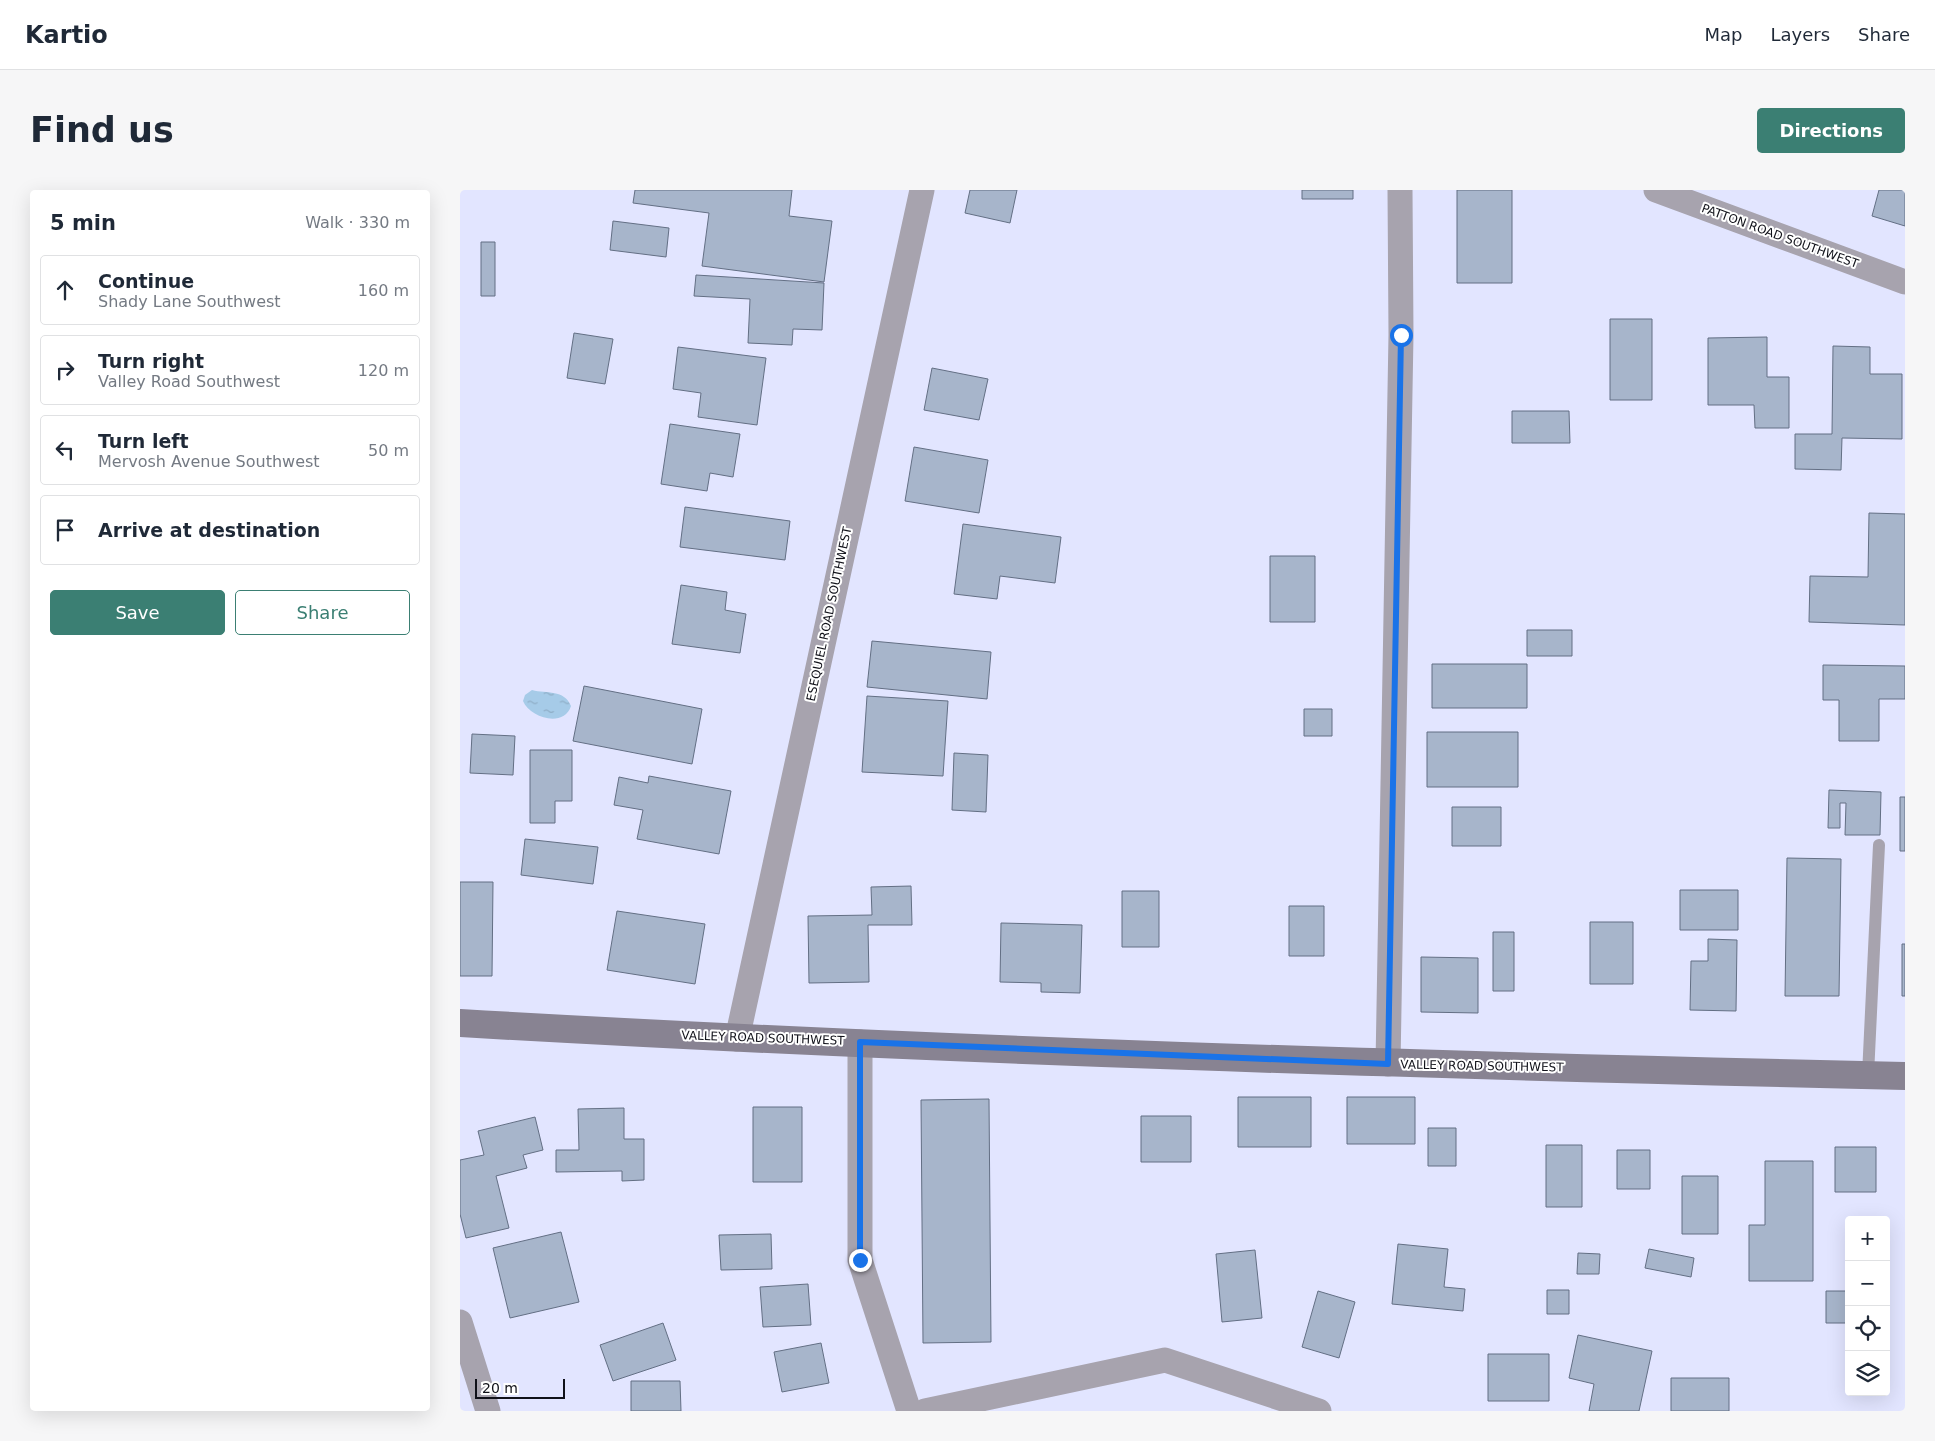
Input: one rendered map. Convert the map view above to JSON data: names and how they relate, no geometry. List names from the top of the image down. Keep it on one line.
{"streets":{"street":["PATTON ROAD SOUTHWEST","ESEQUIEL ROAD SOUTHWEST","VALLEY ROAD SOUTHWEST"]},"crossings":[["ESEQUIEL ROAD SOUTHWEST","VALLEY ROAD SOUTHWEST"]],"scale_bar":"20 m","page":{"header":"Kartio","nav":["Map","Layers","Share"],"buttons":["Directions",["Save","Share"]],"title":"Find us","heading":["5 min","Walk · 330 m"],"list":[["Continue","Shady Lane Southwest","160 m"],["Turn right","Valley Road Southwest","120 m"],["Turn left","Mervosh Avenue Southwest","50 m"],"Arrive at destination"],"map_buttons":["+","−"],"scale":"20 m"}}
